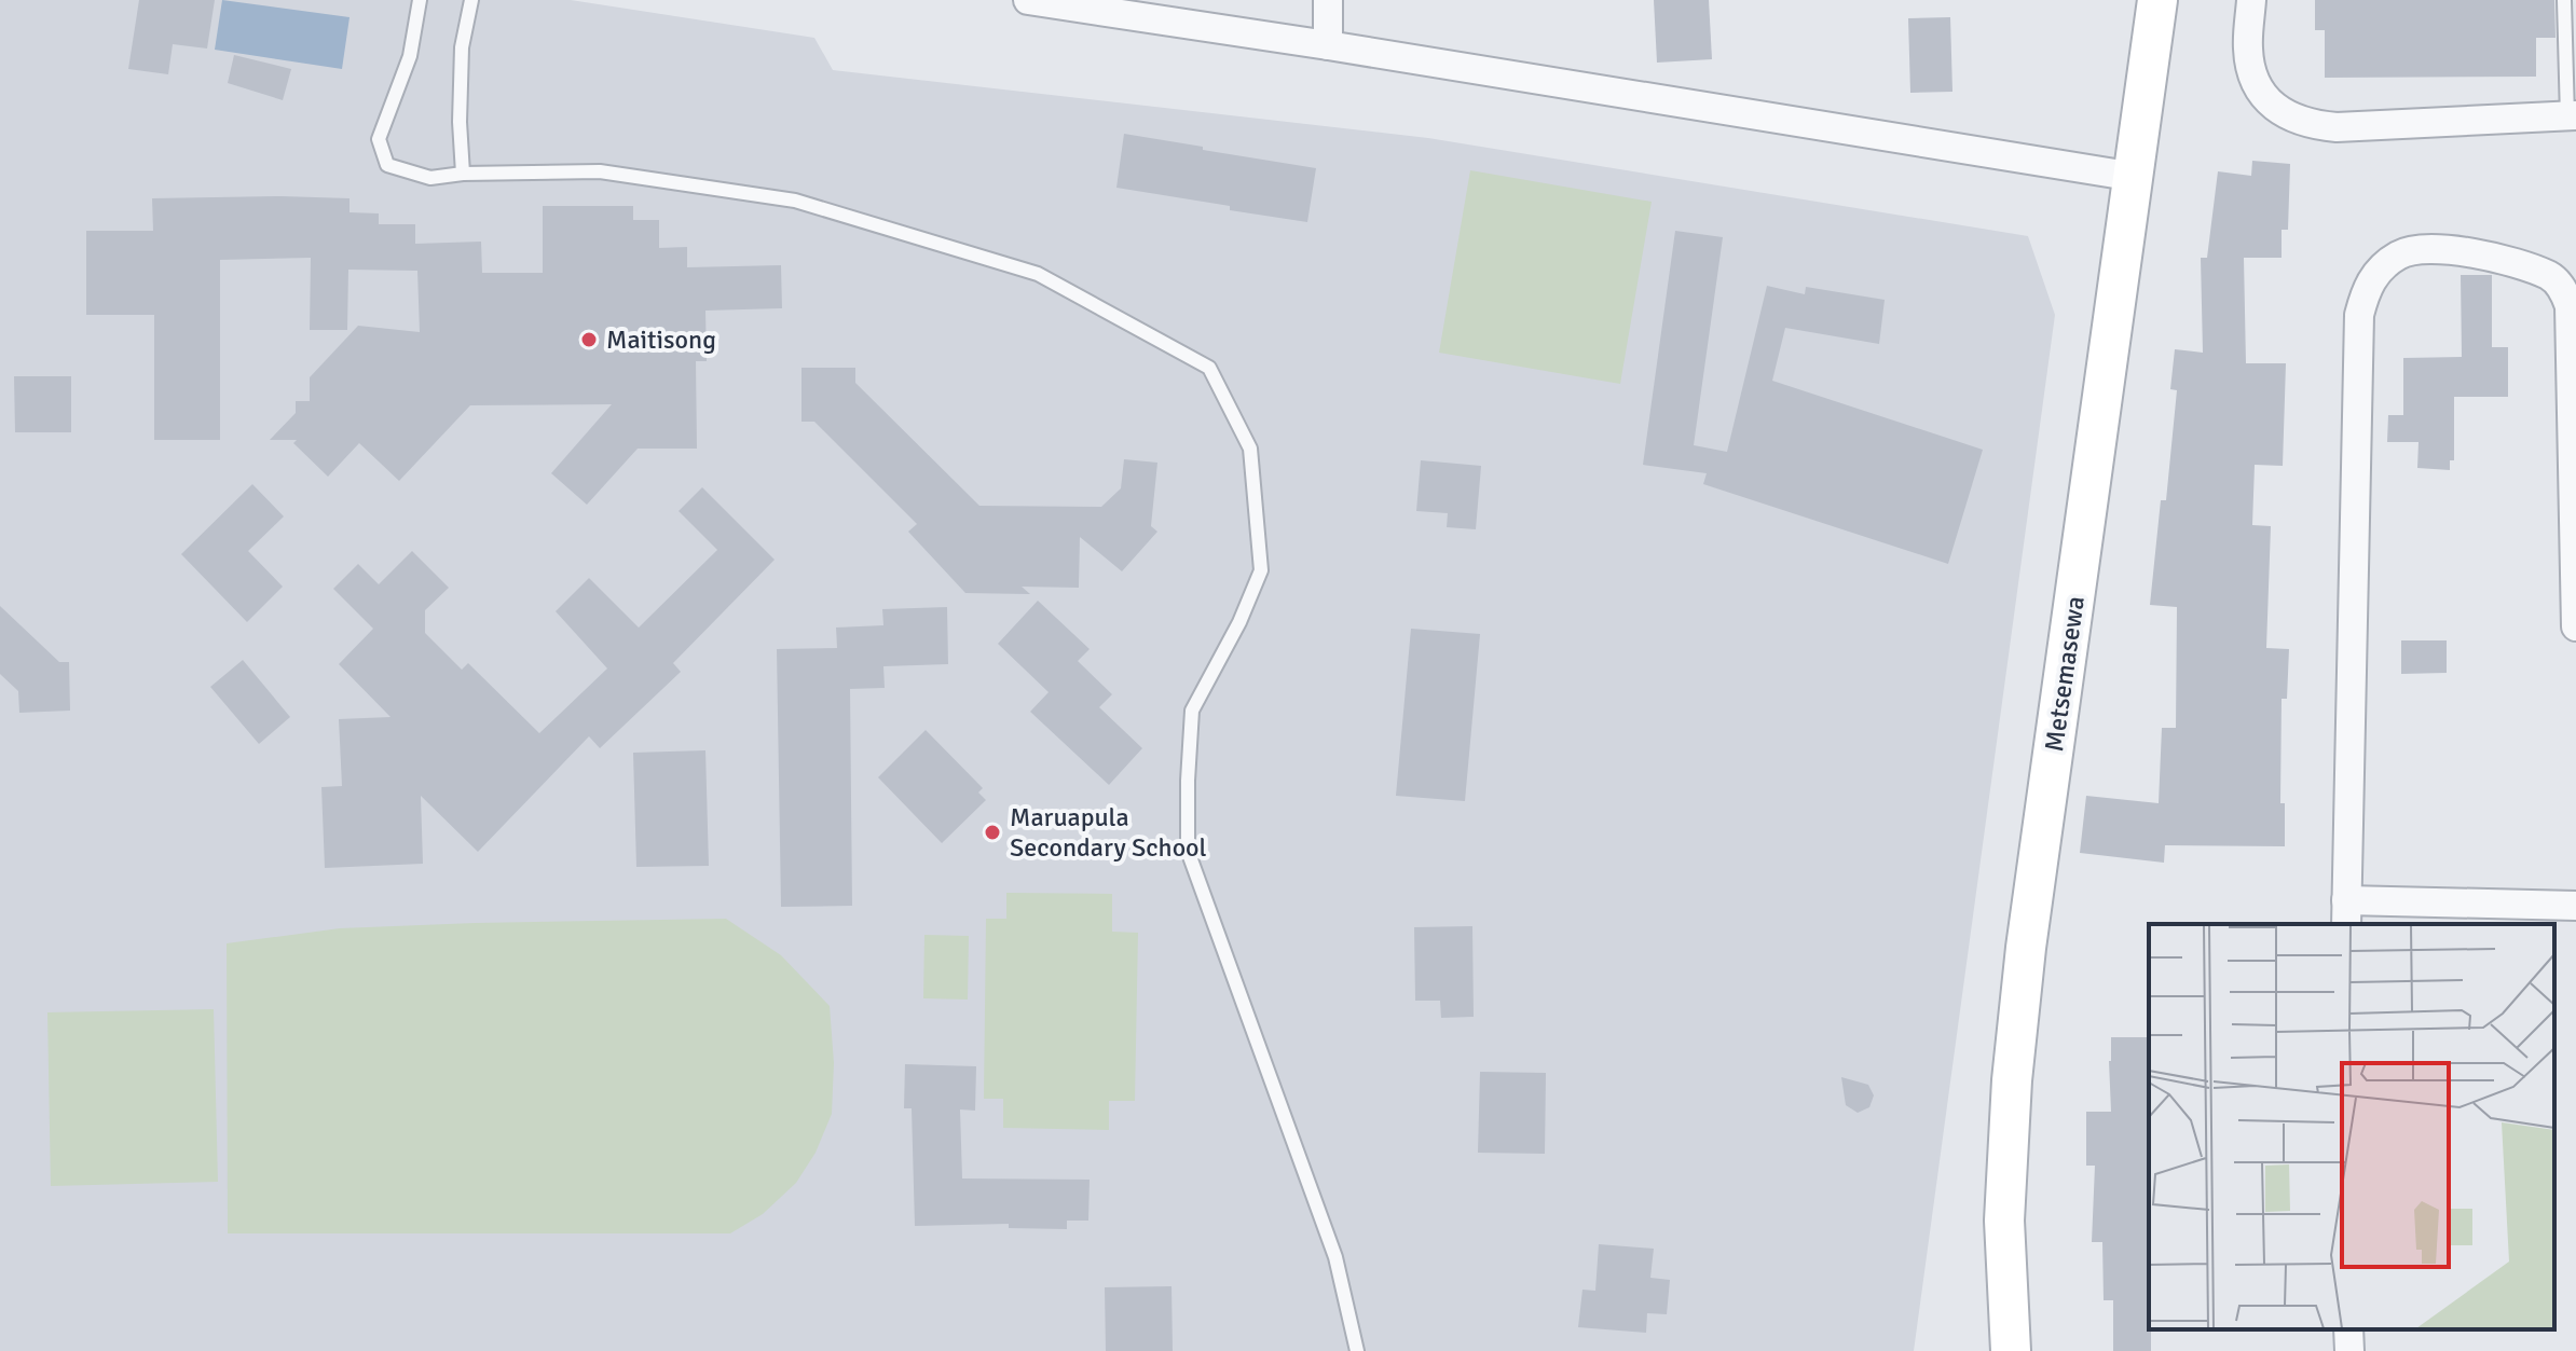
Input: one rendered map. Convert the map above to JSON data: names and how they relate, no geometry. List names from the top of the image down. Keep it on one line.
{"streets":{"street":["Metsemasewa"]},"places":["Maitisong","Maruapula Secondary School"]}
